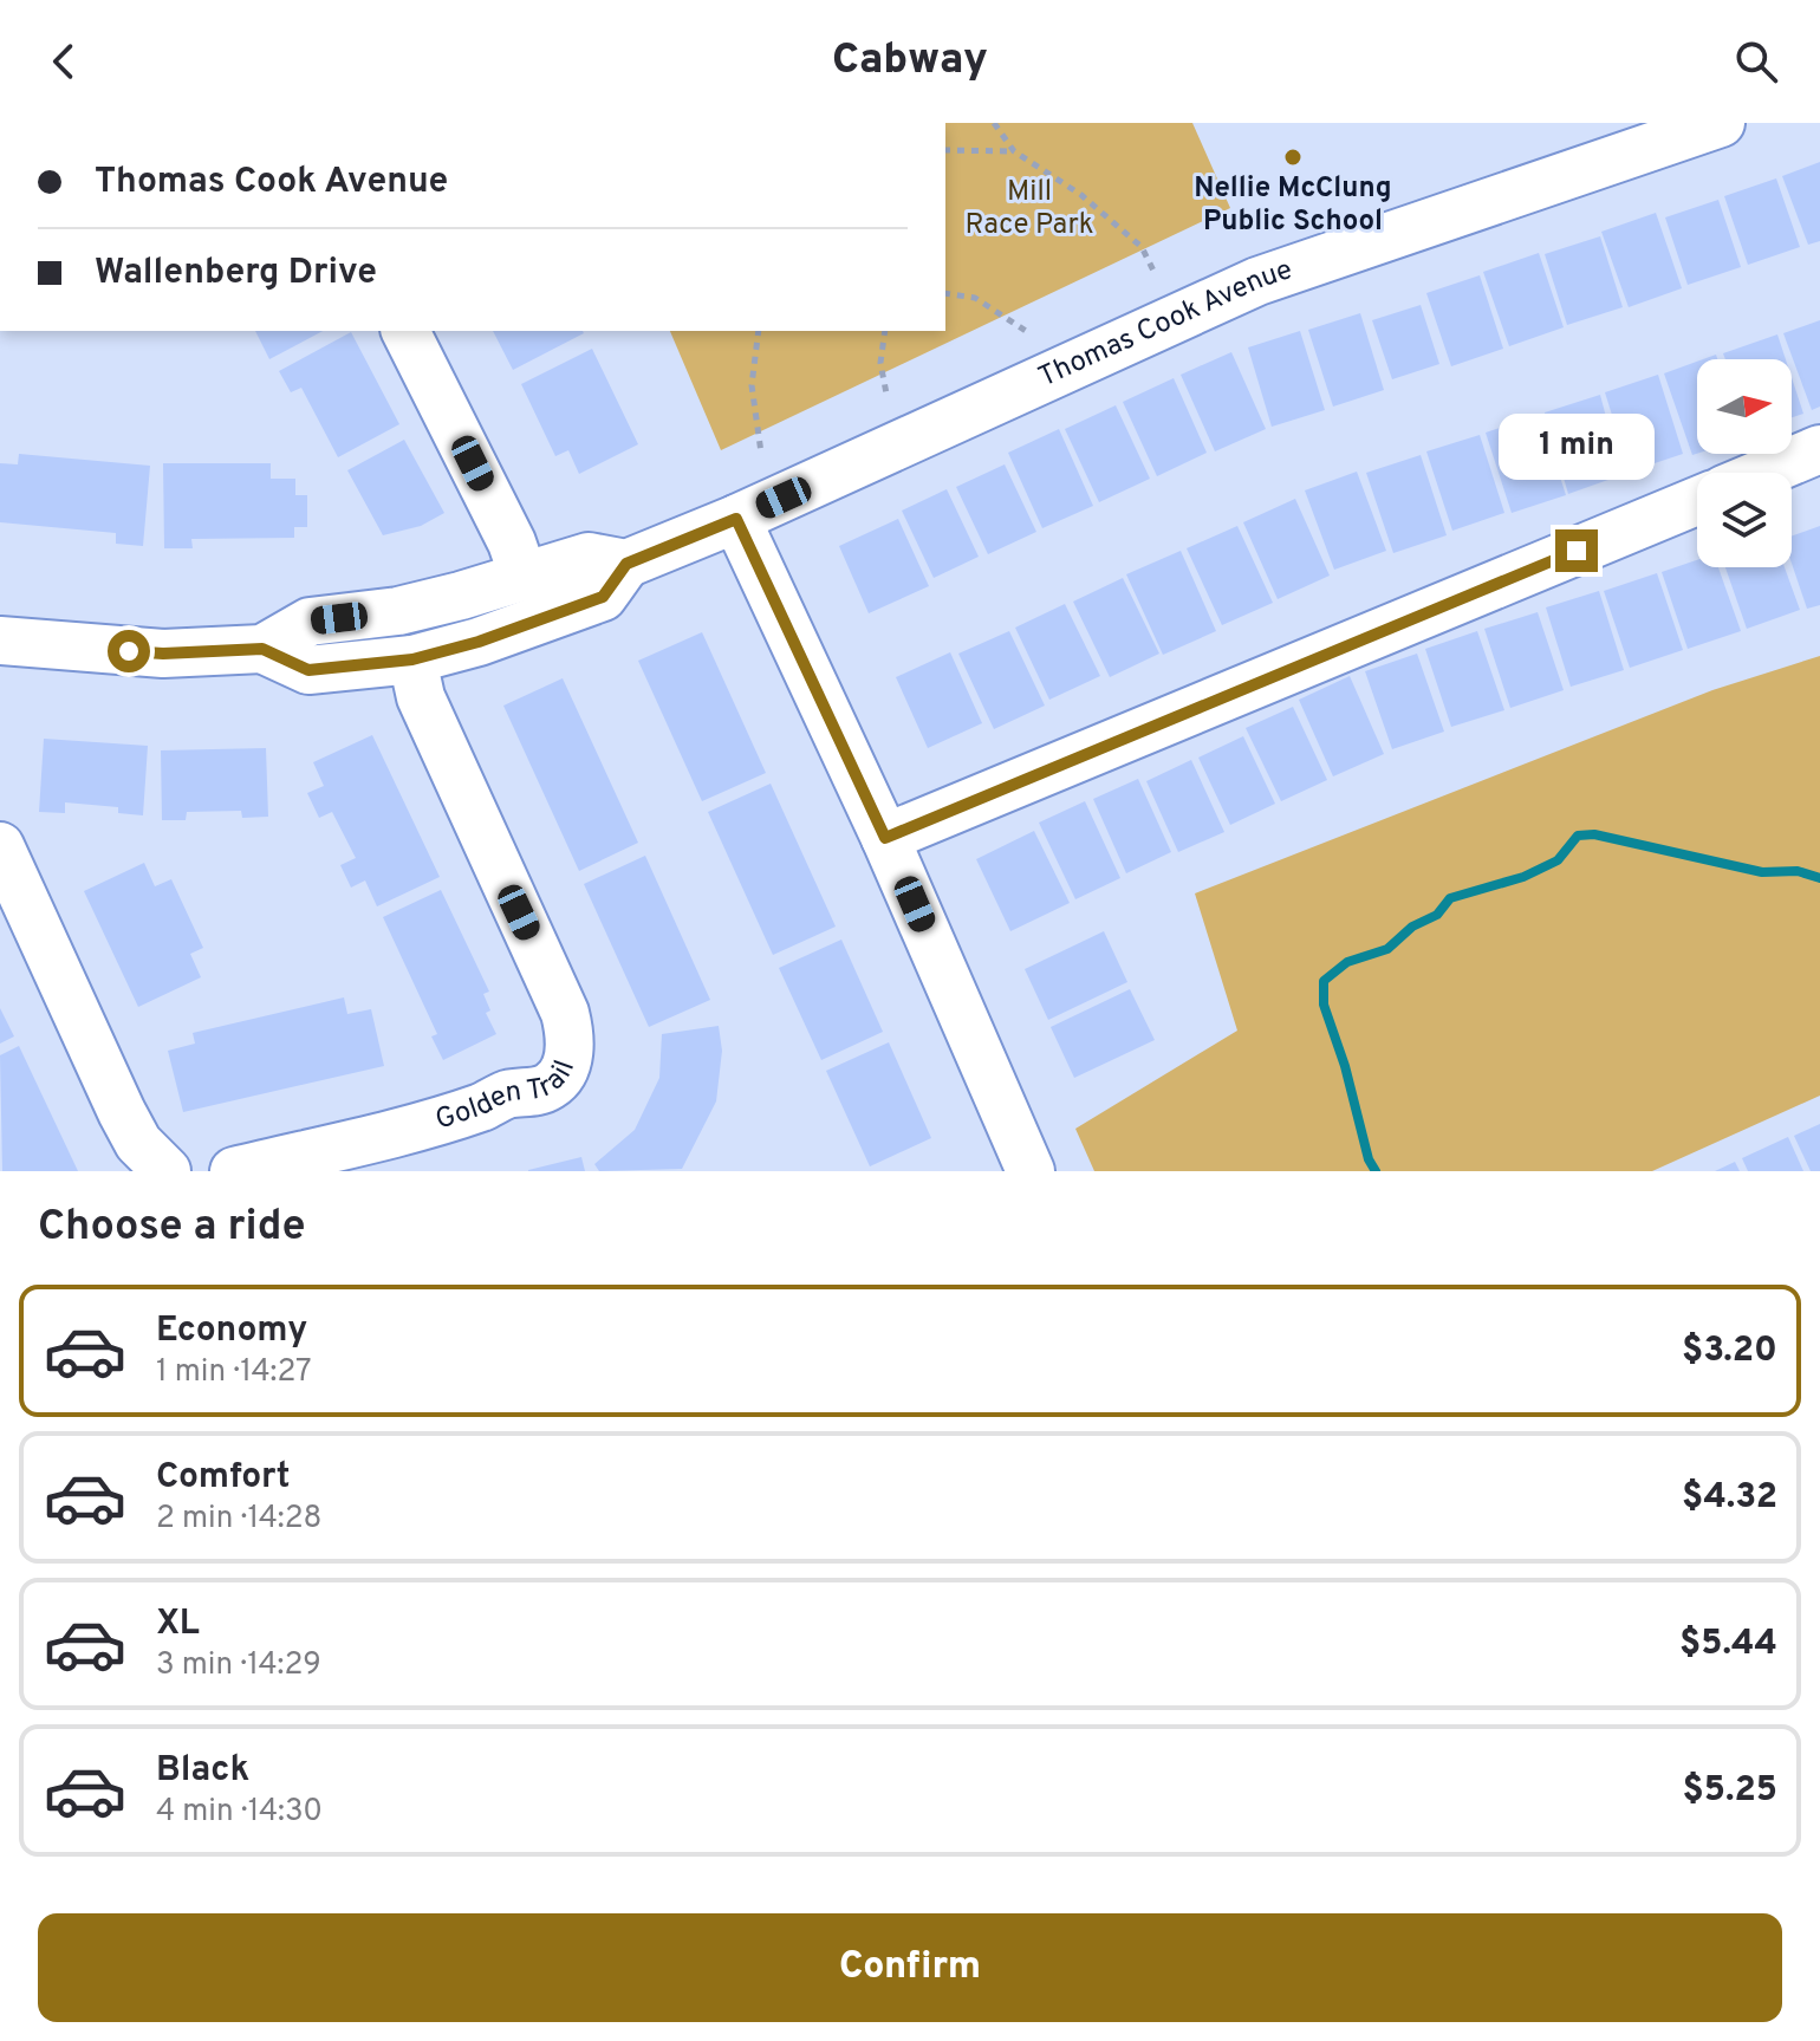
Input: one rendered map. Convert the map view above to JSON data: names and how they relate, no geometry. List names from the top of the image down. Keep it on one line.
{"streets":{"street":["Thomas Cook Avenue","Golden Trail"]},"crossings":[["Thomas Cook Avenue","Golden Trail"]],"parks":["Mill Race Park"],"places":["Nellie McClung Public School"],"north":"right","page":{"header":"Cabway","banner":["Thomas Cook Avenue","Wallenberg Drive"],"bubble":"1 min","heading":"Choose a ride","list":[{"name":"Economy","note":"1 min · 14:27","value":"$3.20"},{"name":"Comfort","note":"2 min · 14:28","value":"$4.32"},{"name":"XL","note":"3 min · 14:29","value":"$5.44"},{"name":"Black","note":"4 min · 14:30","value":"$5.25"}],"buttons":"Confirm"}}
